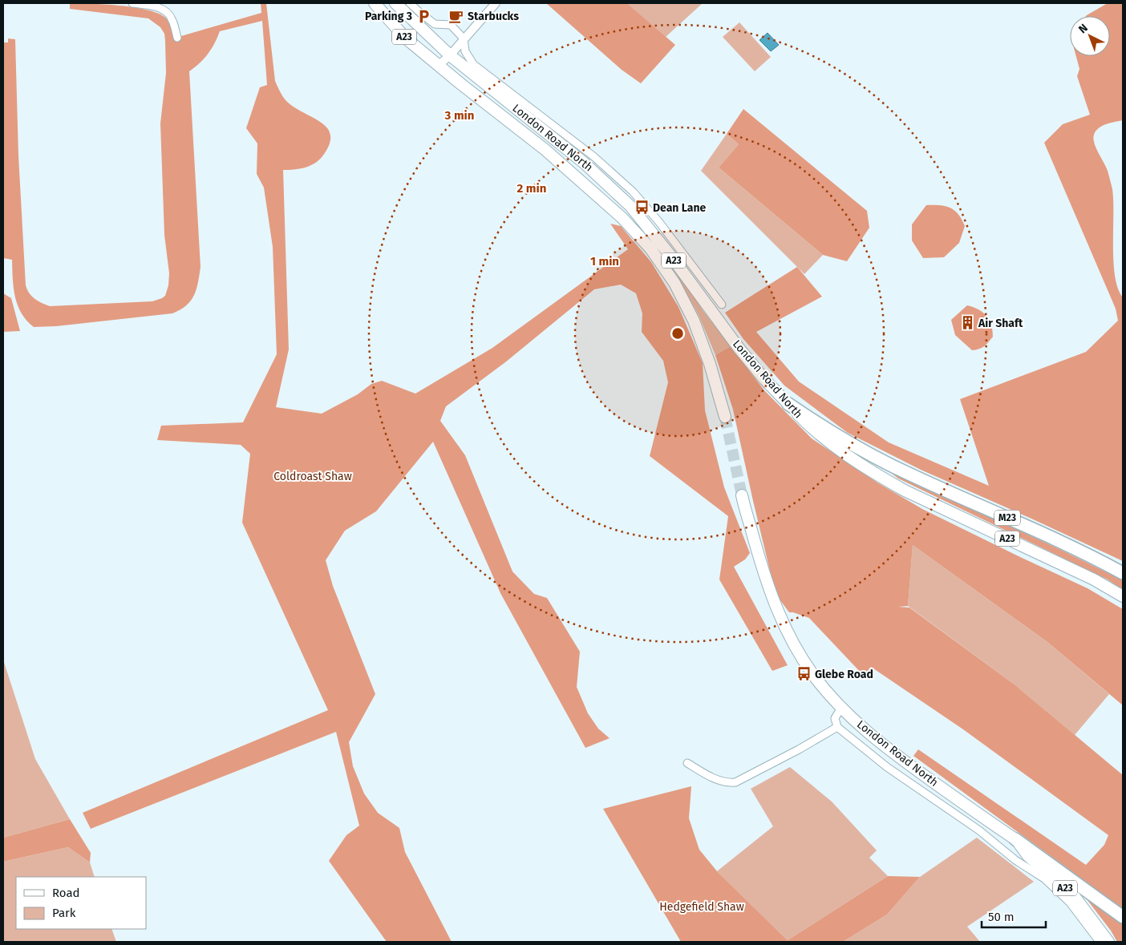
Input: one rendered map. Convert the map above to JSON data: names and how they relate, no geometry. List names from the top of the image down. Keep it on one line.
{"streets":{"highway":["M23"],"main road":["A23","London Road North"]},"crossings":[["A23","London Road North"],["London Road North","M23"]],"parks":["Coldroast Shaw","Hedgefield Shaw"],"places":{"parking":["Parking 3"],"cafe":["Starbucks"],"bus stop":["Dean Lane","Glebe Road"],"building":["Air Shaft"]},"legend":["Road","Park"],"scale_bar":"50 m","north":"top left","rings":["3 min","2 min","1 min"]}
